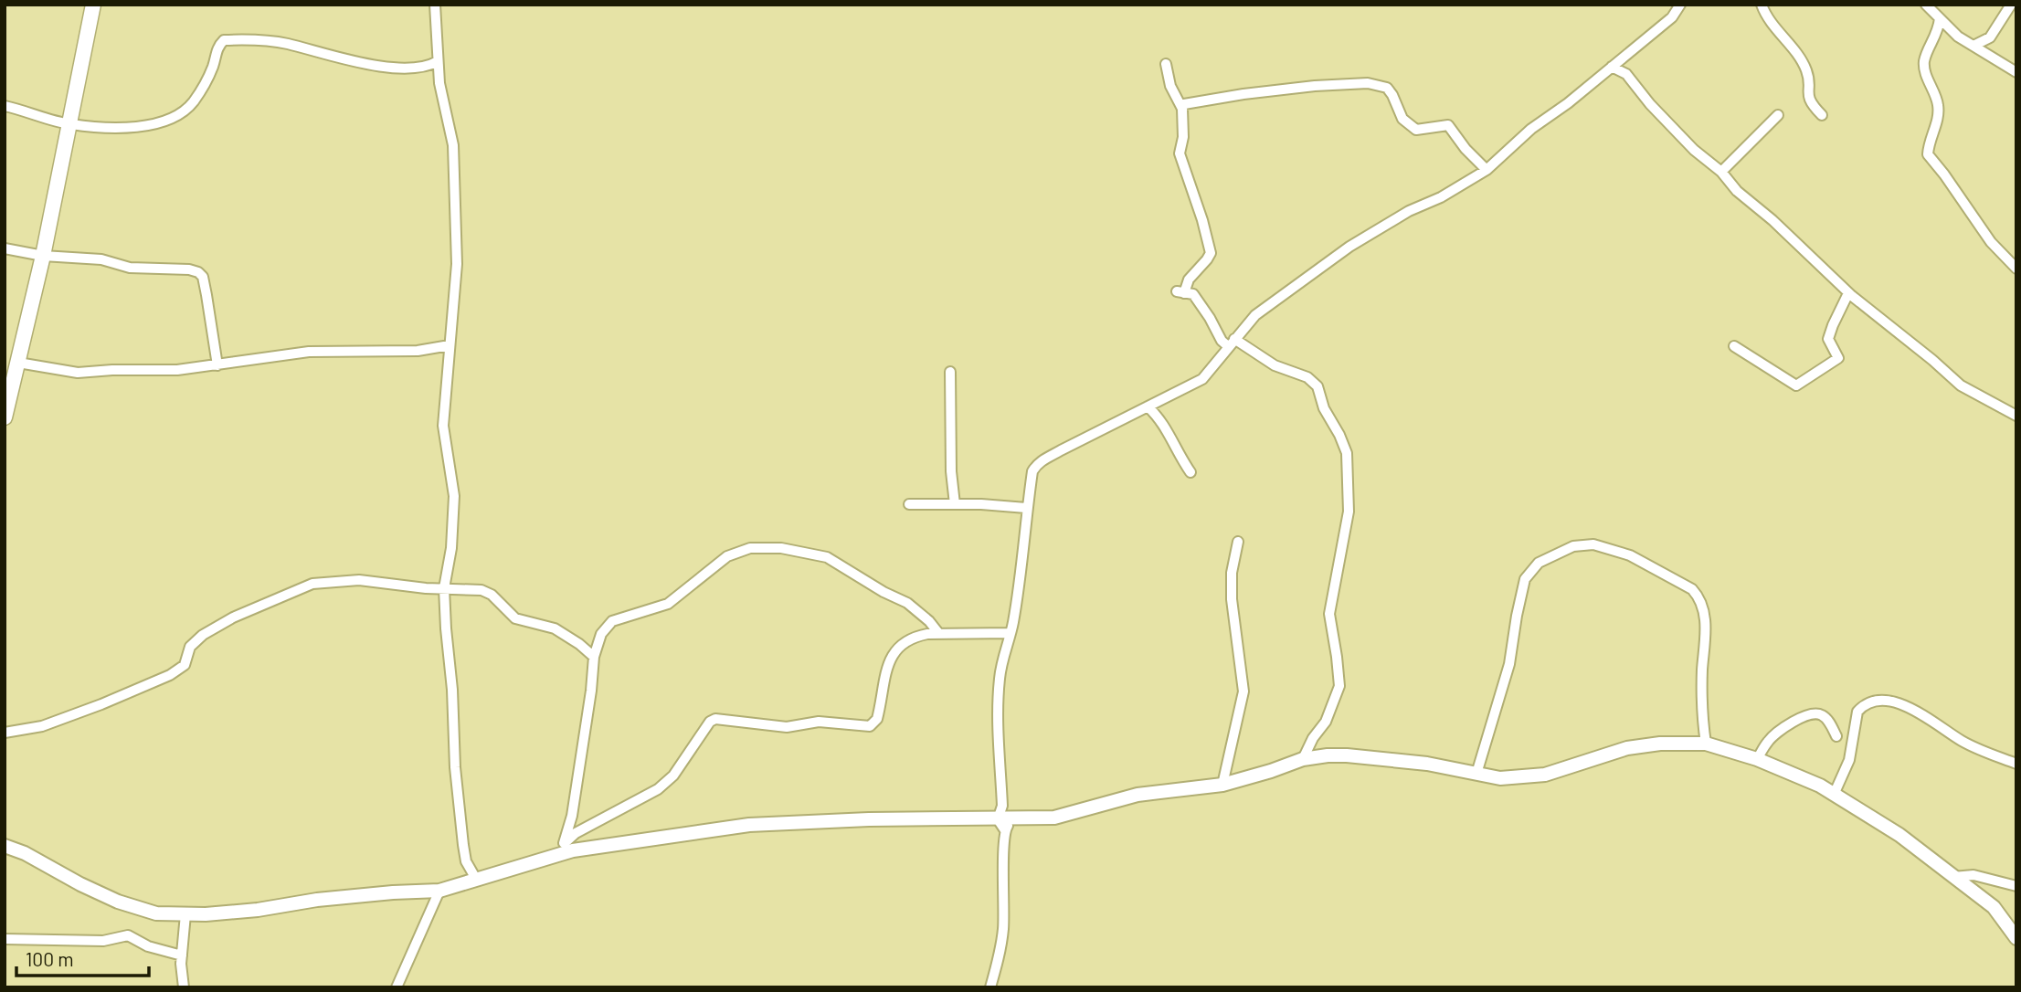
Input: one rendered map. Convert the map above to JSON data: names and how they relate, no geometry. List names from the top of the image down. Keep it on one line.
{"scale_bar":"100 m"}
